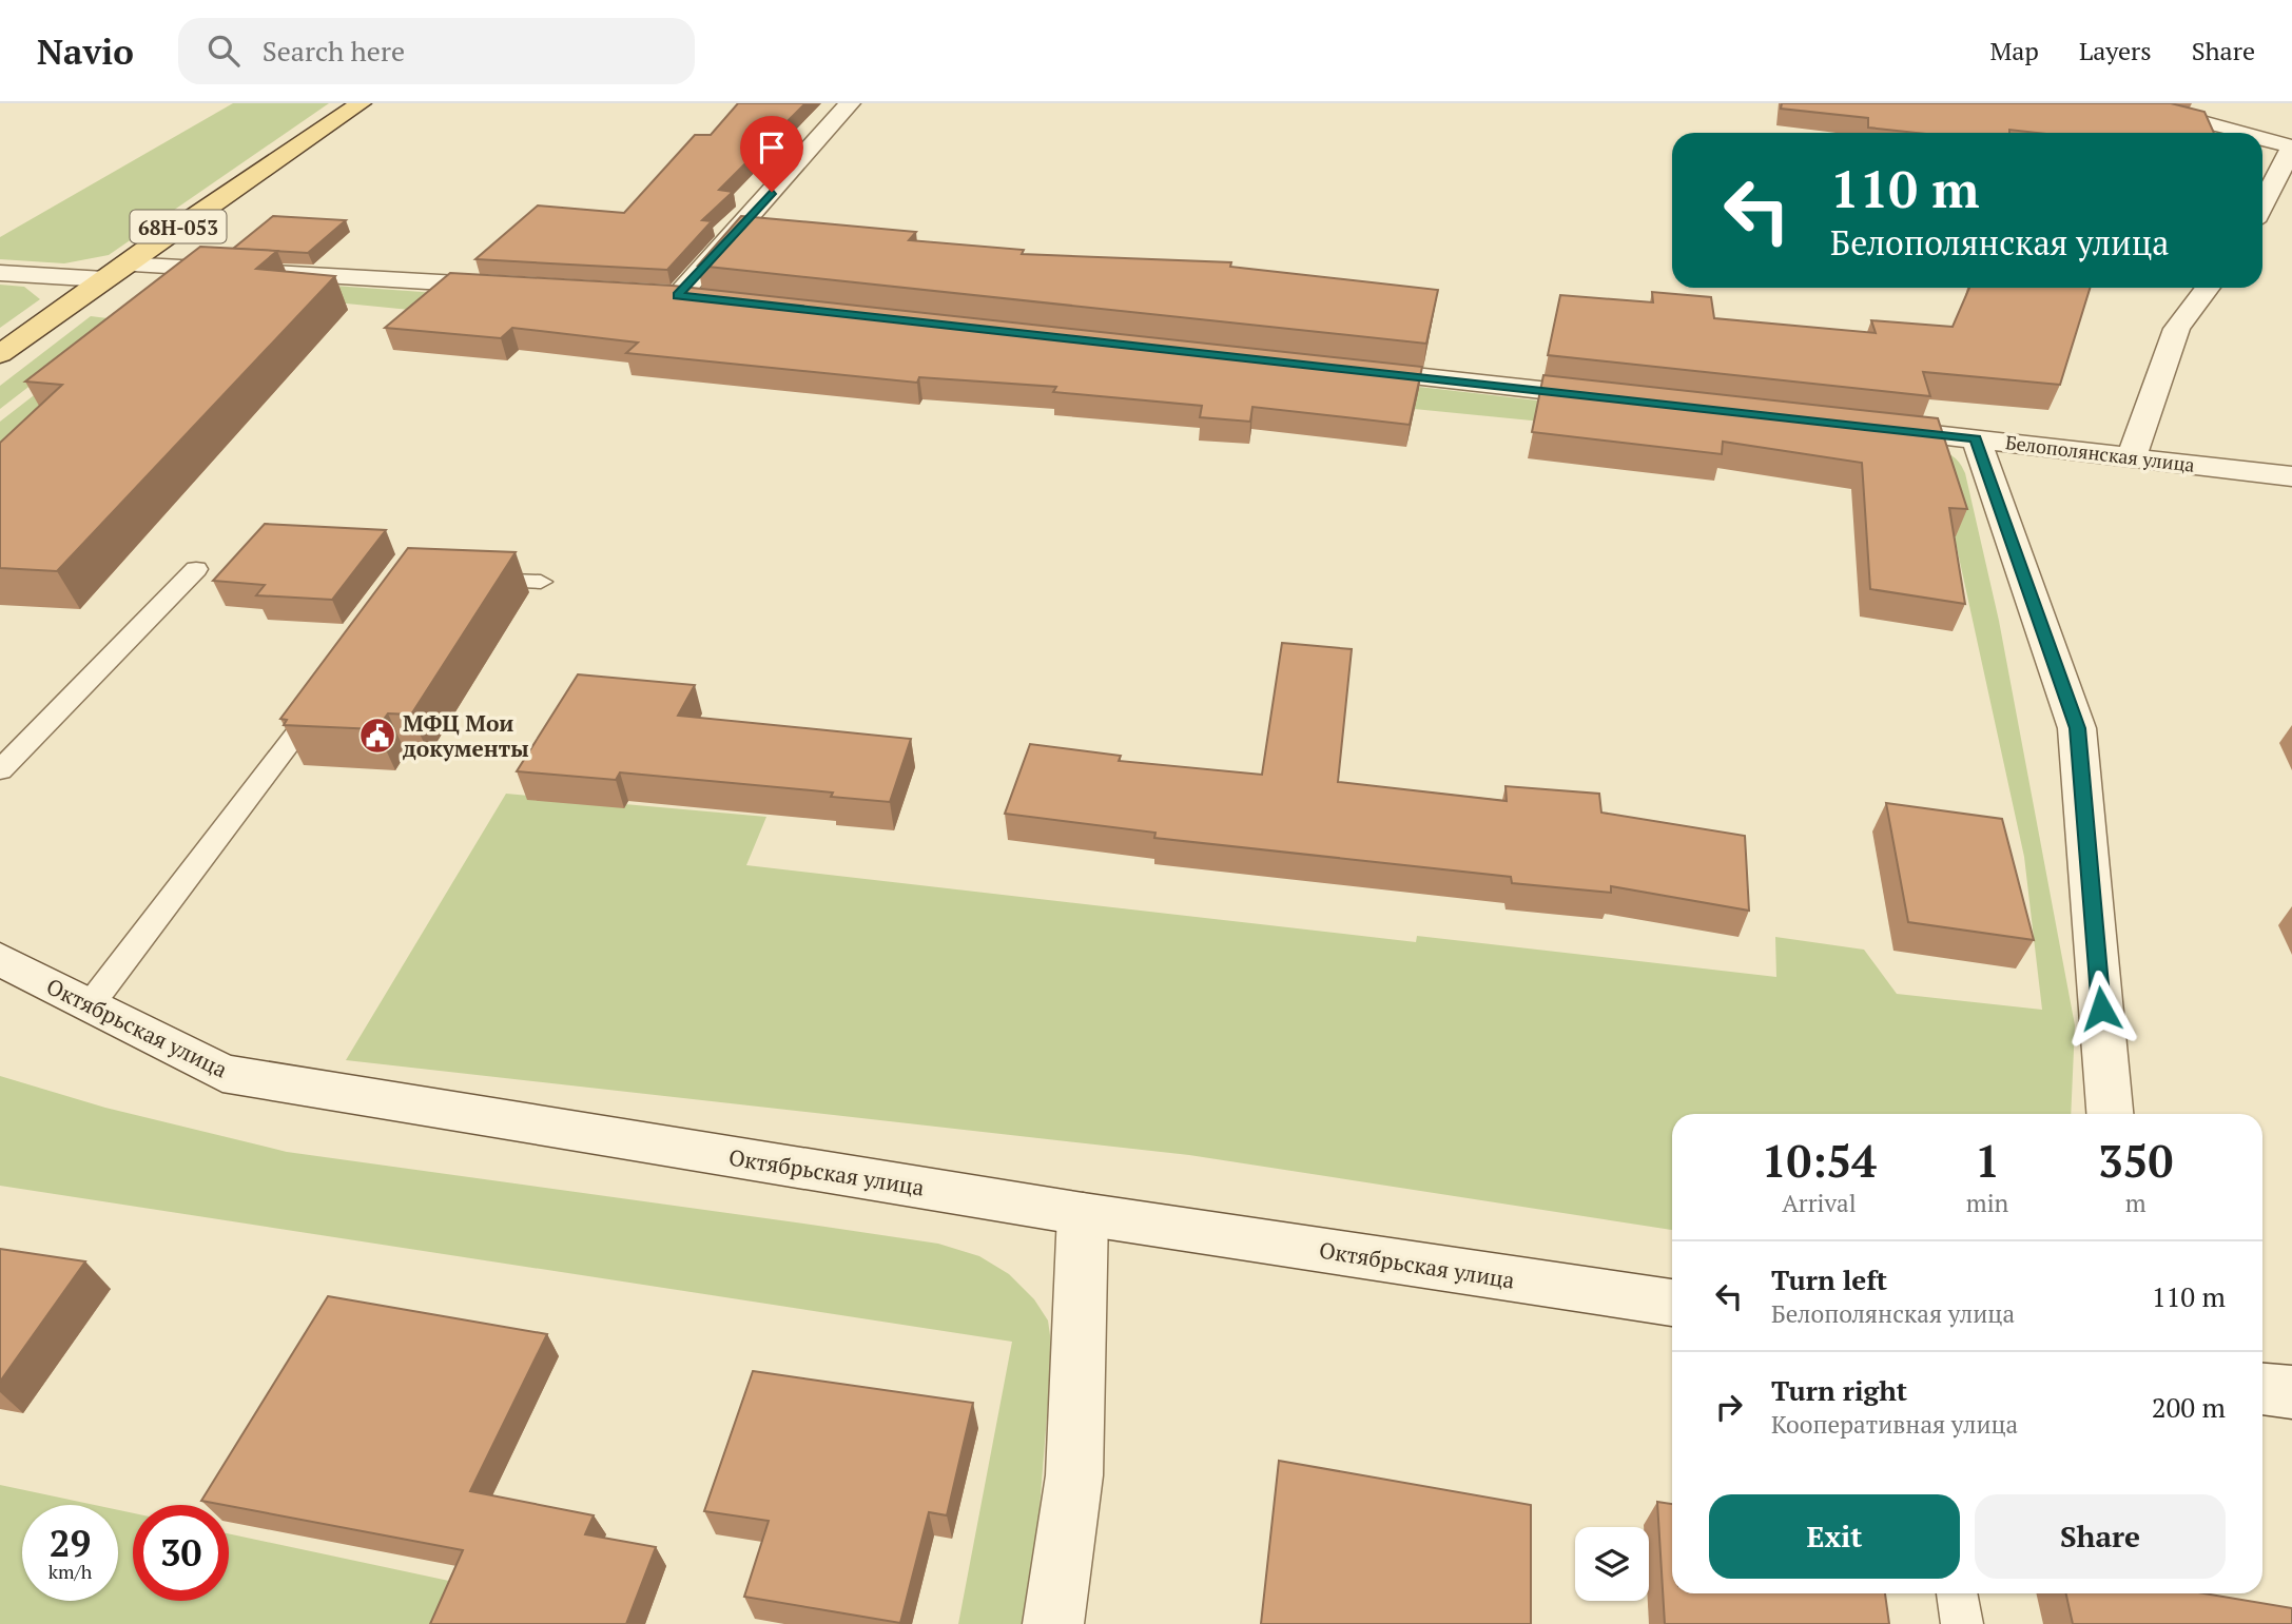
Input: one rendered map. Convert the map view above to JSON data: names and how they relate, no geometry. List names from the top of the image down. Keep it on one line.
{"streets":{"main road":["68Н-053"],"street":["Белополянская улица","Октябрьская улица"]},"places":{"public building":["МФЦ Мои документы"]},"page":{"header":"Navio","search":"Search here","nav":["Map","Layers","Share"],"turn":["110 m","Белополянская улица"],"eta":["10:54","Arrival","1","min","350","m"],"list":[{"name":"Turn left","note":"Белополянская улица","value":"110 m"},{"name":"Turn right","note":"Кооперативная улица","value":"200 m"}],"buttons":["Exit","Share"],"speed":"29 km/h","limit":"30"}}
